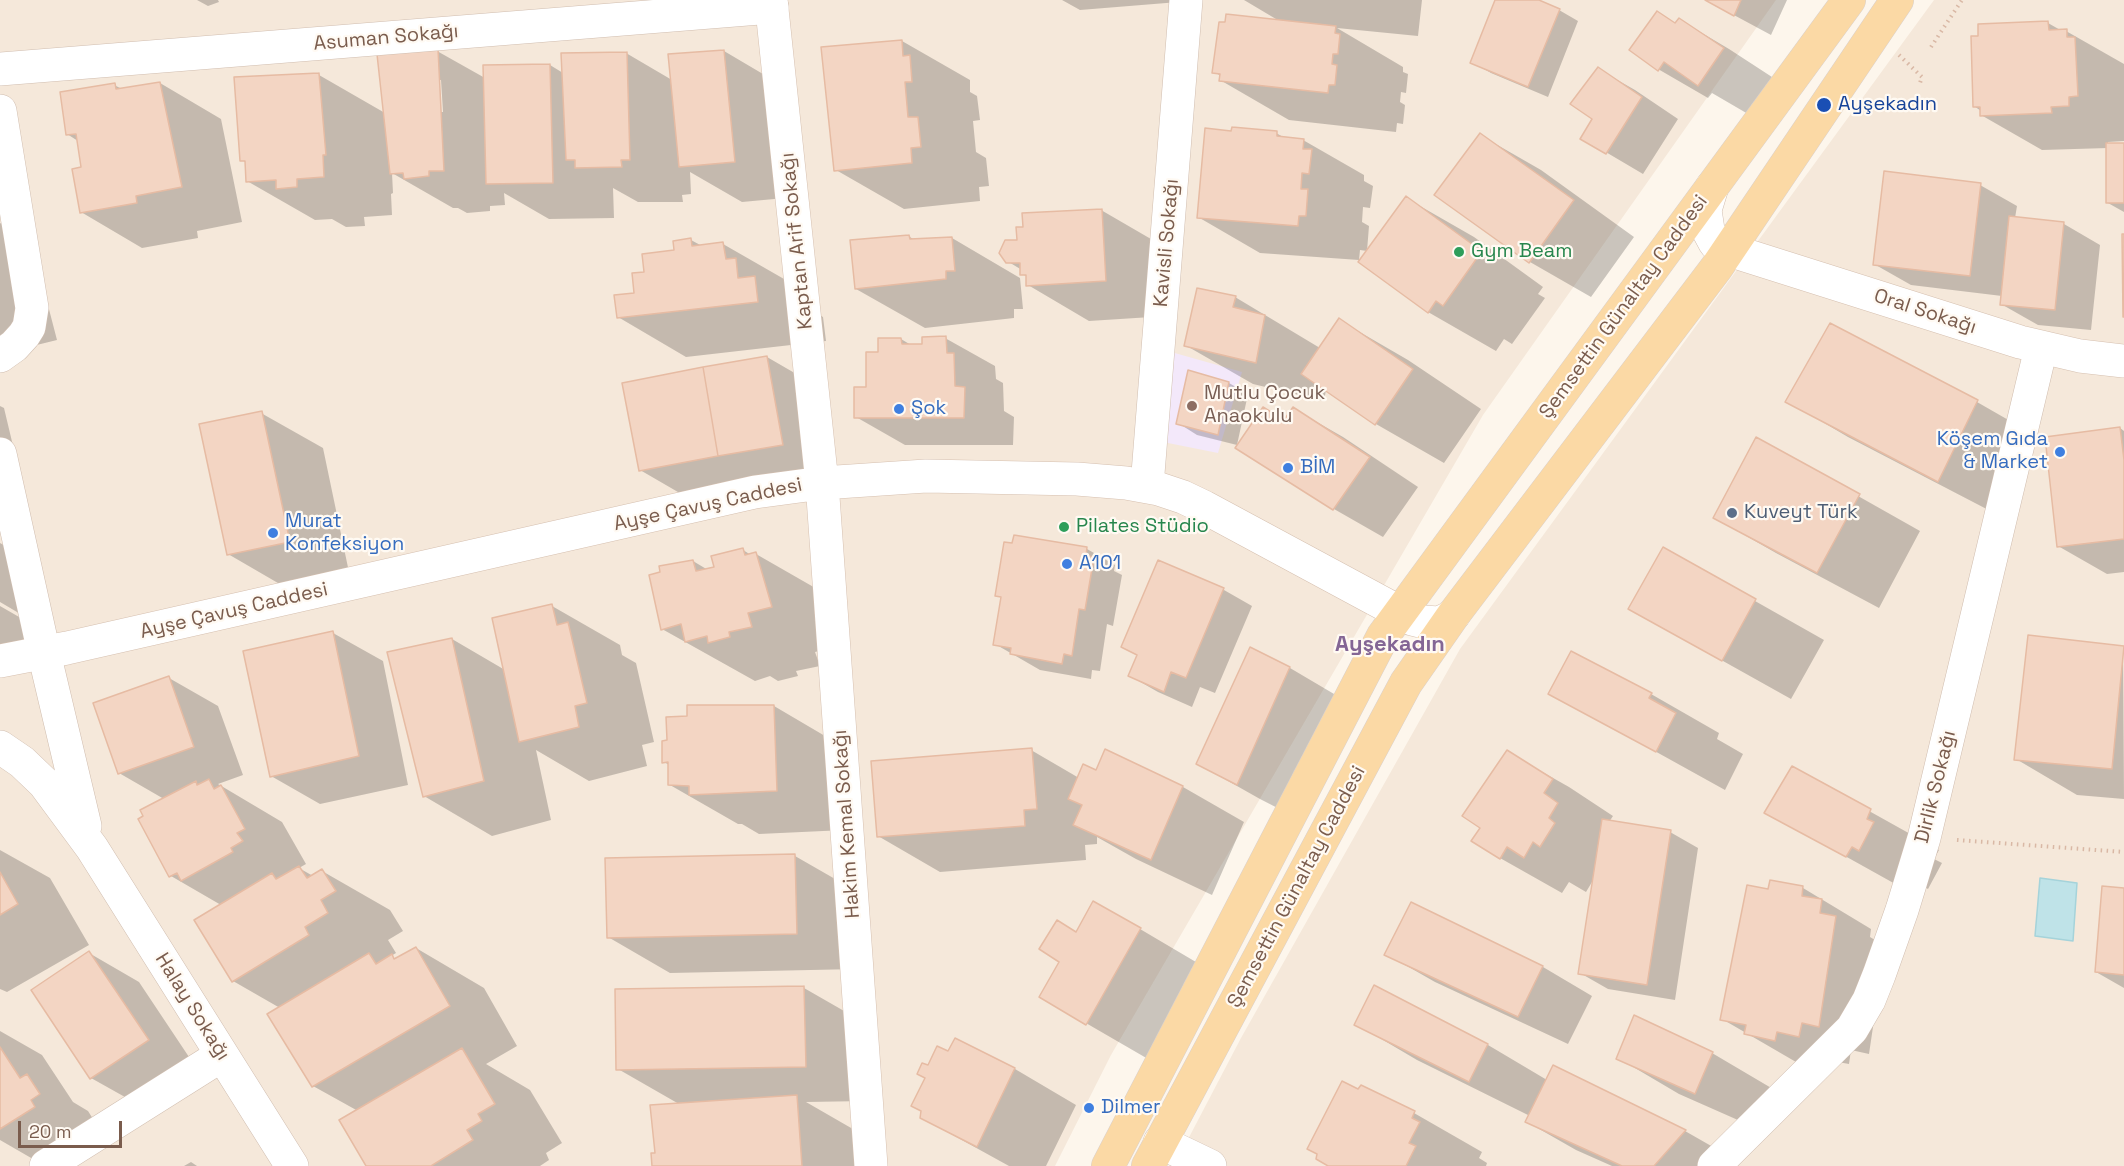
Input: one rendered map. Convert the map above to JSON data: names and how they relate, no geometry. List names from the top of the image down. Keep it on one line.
{"streets":{"main road":["Şemsettin Günaltay Caddesi"],"street":["Asuman Sokağı","Kaptan Arif Sokağı","Kavisli Sokağı","Oral Sokağı","Ayşe Çavuş Caddesi","Dirlik Sokağı","Hakim Kemal Sokağı","Halay Sokağı"]},"crossings":[["Asuman Sokağı","Kaptan Arif Sokağı"],["Kaptan Arif Sokağı","Ayşe Çavuş Caddesi"],["Kaptan Arif Sokağı","Hakim Kemal Sokağı"],["Kavisli Sokağı","Ayşe Çavuş Caddesi"],["Şemsettin Günaltay Caddesi","Oral Sokağı"],["Şemsettin Günaltay Caddesi","Ayşe Çavuş Caddesi"],["Oral Sokağı","Dirlik Sokağı"],["Ayşe Çavuş Caddesi","Hakim Kemal Sokağı"],["Ayşe Çavuş Caddesi","Halay Sokağı"]],"districts":["Ayşekadın"],"places":["Ayşekadın","Gym Beam","Mutlu Çocuk Anaokulu","Şok","Köşem Gıda & Market","BİM","Kuveyt Türk","Pilates Stüdio","Murat Konfeksiyon","A101","Dilmer"],"scale_bar":"20 m"}
